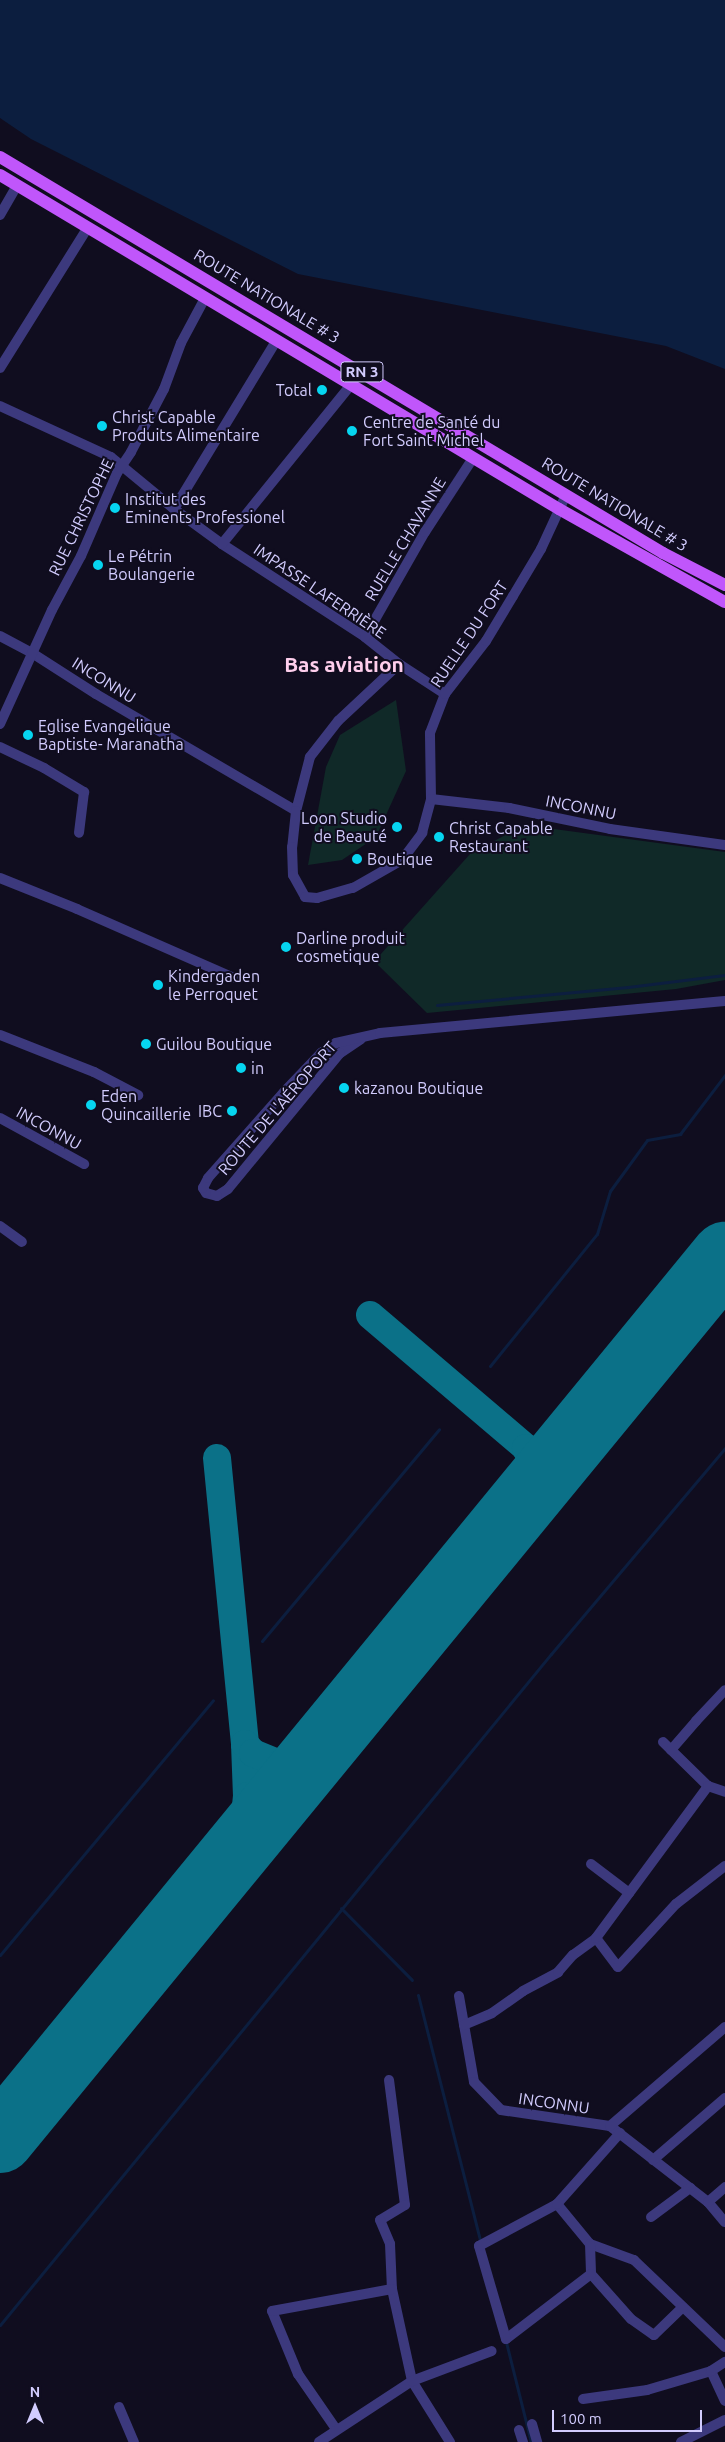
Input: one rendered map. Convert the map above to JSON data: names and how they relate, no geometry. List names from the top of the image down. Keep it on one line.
{"streets":{"main road":["ROUTE NATIONALE # 3","RN 3"],"street":["RUE CHRISTOPHE","RUELLE CHAVANNE","IMPASSE LAFERRIÈRE","RUELLE DU FORT","INCONNU","ROUTE DE L'AÉROPORT"]},"crossings":[["ROUTE NATIONALE # 3","RUE CHRISTOPHE"],["ROUTE NATIONALE # 3","RUELLE CHAVANNE"],["ROUTE NATIONALE # 3","RUELLE DU FORT"],["RUE CHRISTOPHE","IMPASSE LAFERRIÈRE"],["RUE CHRISTOPHE","INCONNU"],["RUELLE CHAVANNE","IMPASSE LAFERRIÈRE"],["IMPASSE LAFERRIÈRE","RUELLE DU FORT"],["RUELLE DU FORT","INCONNU"]],"districts":["Bas aviation"],"places":["Total","Christ Capable Produits Alimentaire","Centre de Santé du Fort Saint Michel","Institut des Eminents Professionel","Le Pétrin Boulangerie","Eglise Evangelique Baptiste- Maranatha","Loon Studio de Beauté","Christ Capable Restaurant","Boutique","Darline produit cosmetique","Kindergaden le Perroquet","Guilou Boutique","in","kazanou Boutique","Eden Quincaillerie","IBC"],"scale_bar":"100 m","north":"top"}
